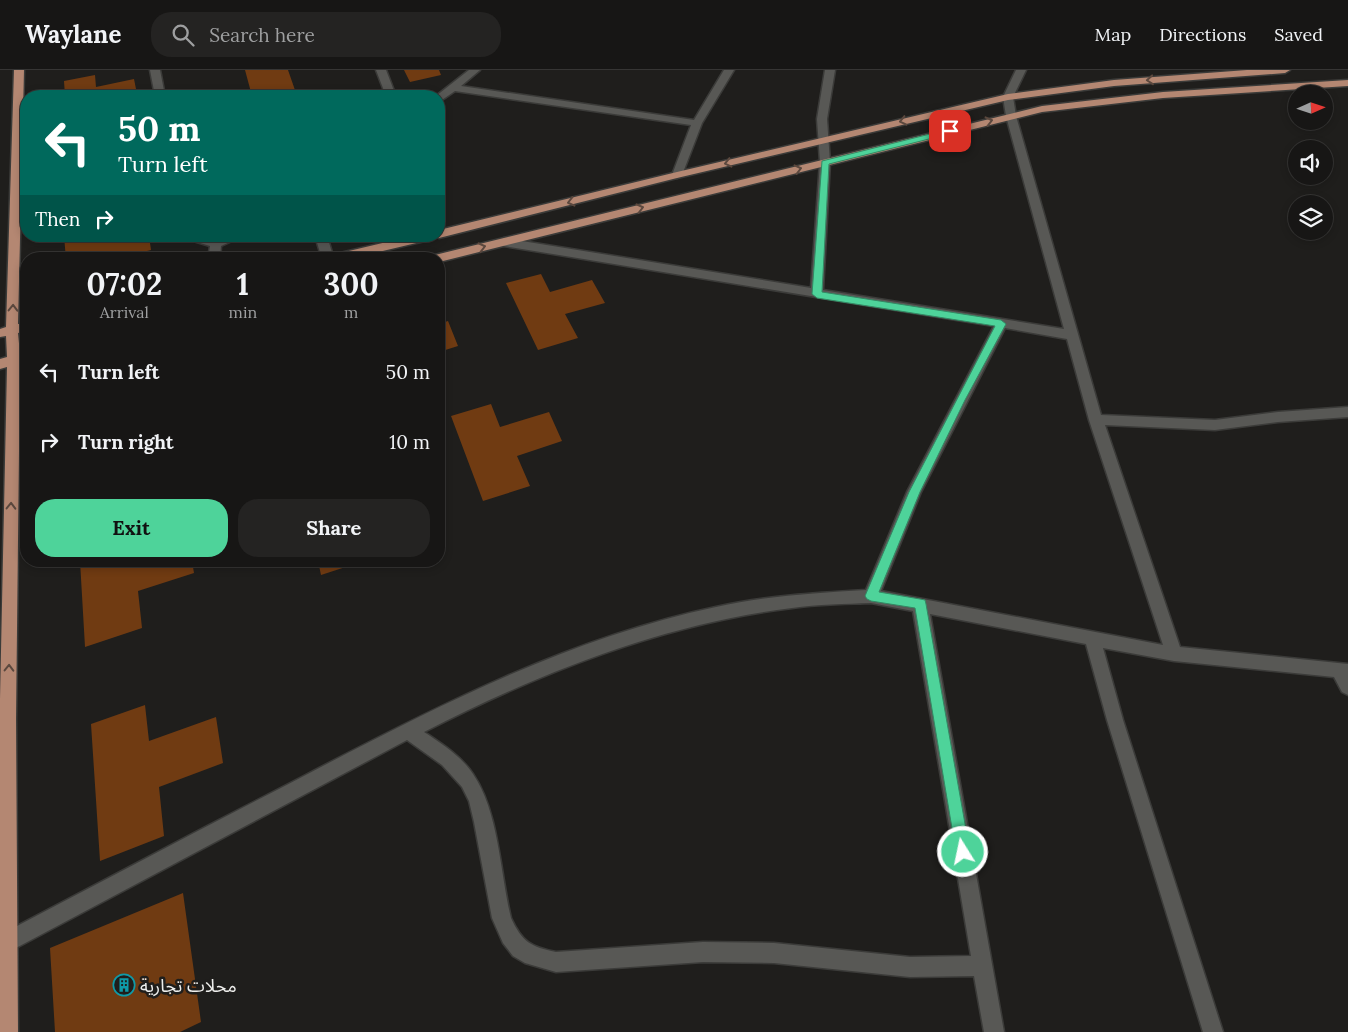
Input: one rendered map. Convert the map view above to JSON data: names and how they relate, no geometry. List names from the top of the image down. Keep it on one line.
{"places":{"building":["محلات تجارية"]},"north":"right","page":{"header":"Waylane","search":"Search here","nav":["Map","Directions","Saved"],"turn":["50 m","Turn left"],"then":"Then","eta":["07:02","Arrival","1","min","300","m"],"list":[{"name":"Turn left","value":"50 m"},{"name":"Turn right","value":"10 m"}],"buttons":["Exit","Share"]}}
